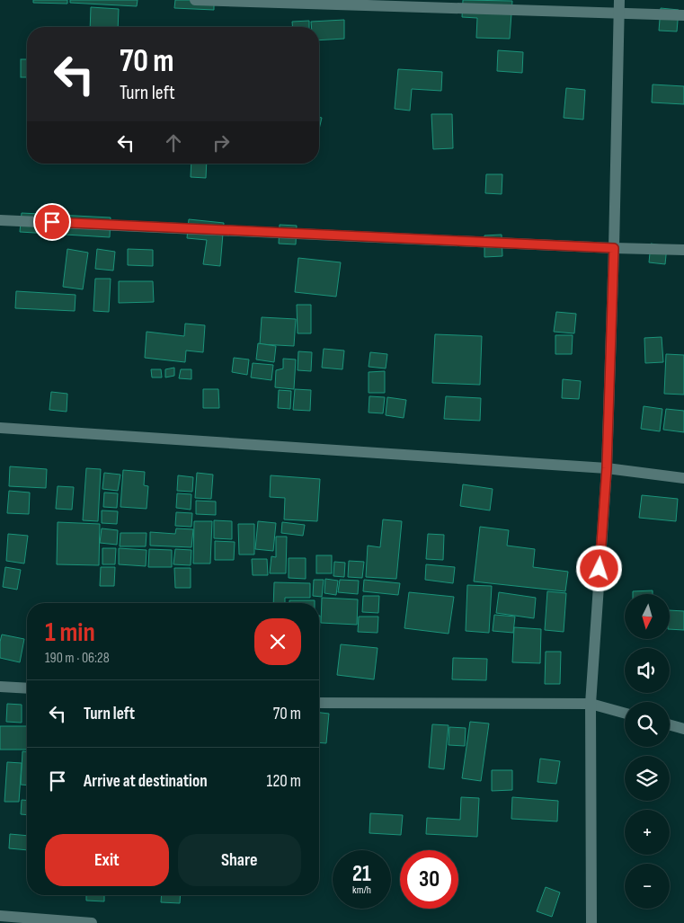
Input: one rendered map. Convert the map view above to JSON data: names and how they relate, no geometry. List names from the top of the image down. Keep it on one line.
{"north":"bottom","page":{"turn":["70 m","Turn left"],"map_buttons":["+","−"],"heading":["1 min","190 m · 06:28"],"list":[{"name":"Turn left","value":"70 m"},{"name":"Arrive at destination","value":"120 m"}],"buttons":["Exit","Share"],"speed":"21 km/h","limit":"30"}}
